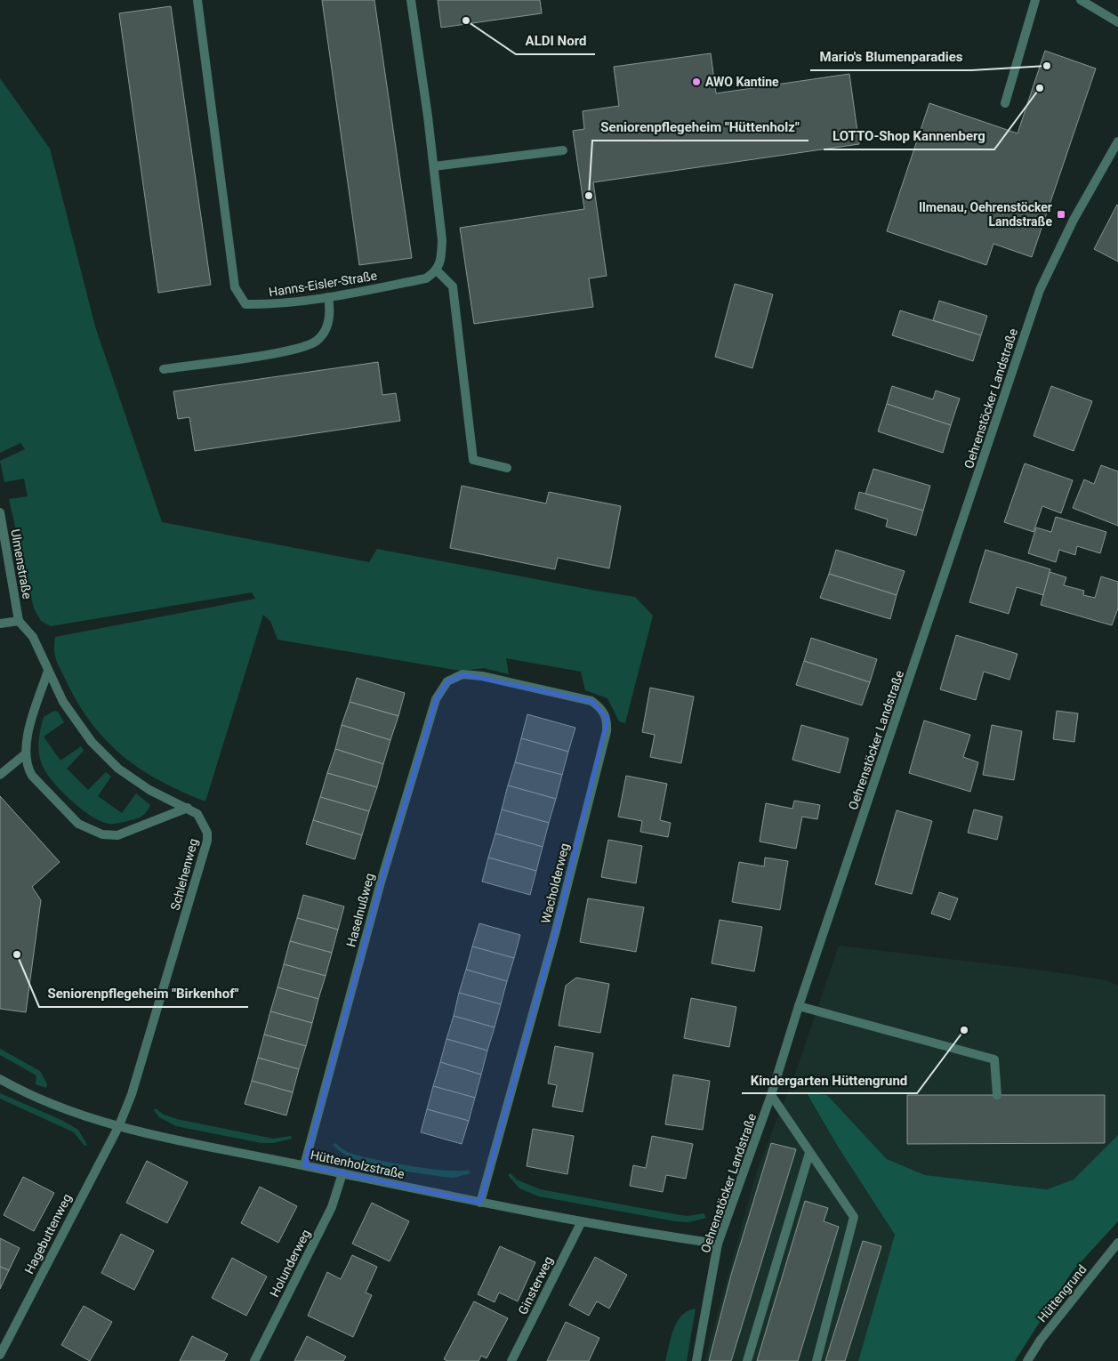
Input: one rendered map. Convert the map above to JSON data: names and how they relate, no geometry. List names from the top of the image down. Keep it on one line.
{"streets":{"street":["Hanns-Eisler-Straße","Oehrenstöcker Landstraße","Ulmenstraße","Schlehenweg","Wacholderweg","Haselnußweg","Hüttenholzstraße","Hagebuttenweg","Holunderweg","Ginsterweg","Hüttengrund"]},"crossings":[["Oehrenstöcker Landstraße","Hüttenholzstraße"],["Ulmenstraße","Schlehenweg"],["Schlehenweg","Hüttenholzstraße"],["Schlehenweg","Hagebuttenweg"],["Wacholderweg","Haselnußweg"],["Wacholderweg","Hüttenholzstraße"],["Haselnußweg","Hüttenholzstraße"],["Hüttenholzstraße","Hagebuttenweg"],["Hüttenholzstraße","Holunderweg"],["Hüttenholzstraße","Ginsterweg"]],"places":{"other":["ALDI Nord","Mario's Blumenparadies","AWO Kantine","LOTTO-Shop Kannenberg","Seniorenpflegeheim \"Hüttenholz\"","Seniorenpflegeheim \"Birkenhof\"","Kindergarten Hüttengrund"],"transit":["Ilmenau, Oehrenstöcker Landstraße"]}}
